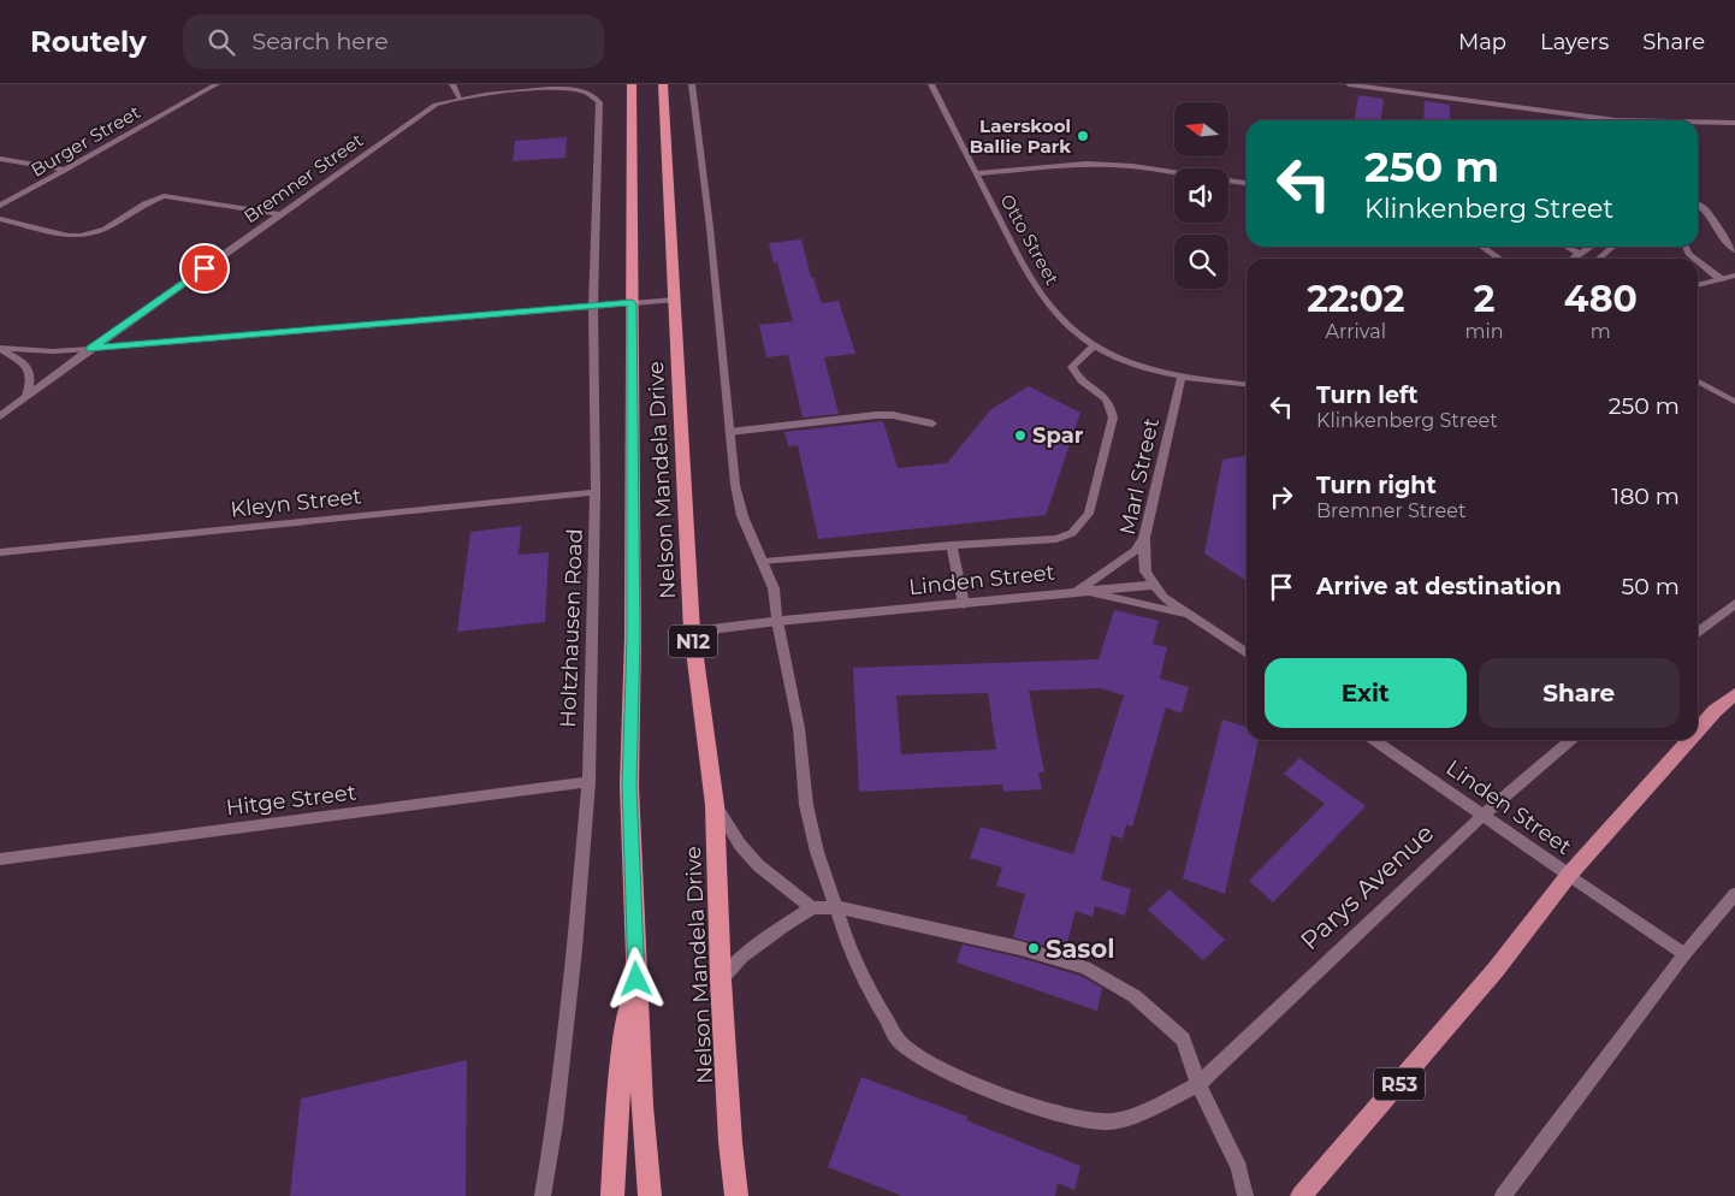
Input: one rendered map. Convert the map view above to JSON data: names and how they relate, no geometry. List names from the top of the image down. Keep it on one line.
{"streets":{"highway":["Nelson Mandela Drive","N12"],"main road":["R53"],"street":["Burger Street","Bremner Street","Otto Street","Marl Street","Kleyn Street","Linden Street","Holtzhausen Road","Hitge Street","Parys Avenue"]},"crossings":[["Bremner Street","Holtzhausen Road"],["Otto Street","Marl Street"],["Marl Street","Linden Street"],["Nelson Mandela Drive","Linden Street"],["Kleyn Street","Holtzhausen Road"],["Linden Street","Parys Avenue"],["Linden Street","R53"],["Holtzhausen Road","Hitge Street"]],"places":["Laerskool Ballie Park","Spar","Sasol"],"north":"left","page":{"header":"Routely","search":"Search here","nav":["Map","Layers","Share"],"turn":["250 m","Klinkenberg Street"],"eta":["22:02","Arrival","2","min","480","m"],"list":[{"name":"Turn left","note":"Klinkenberg Street","value":"250 m"},{"name":"Turn right","note":"Bremner Street","value":"180 m"},{"name":"Arrive at destination","value":"50 m"}],"buttons":["Exit","Share"]}}
